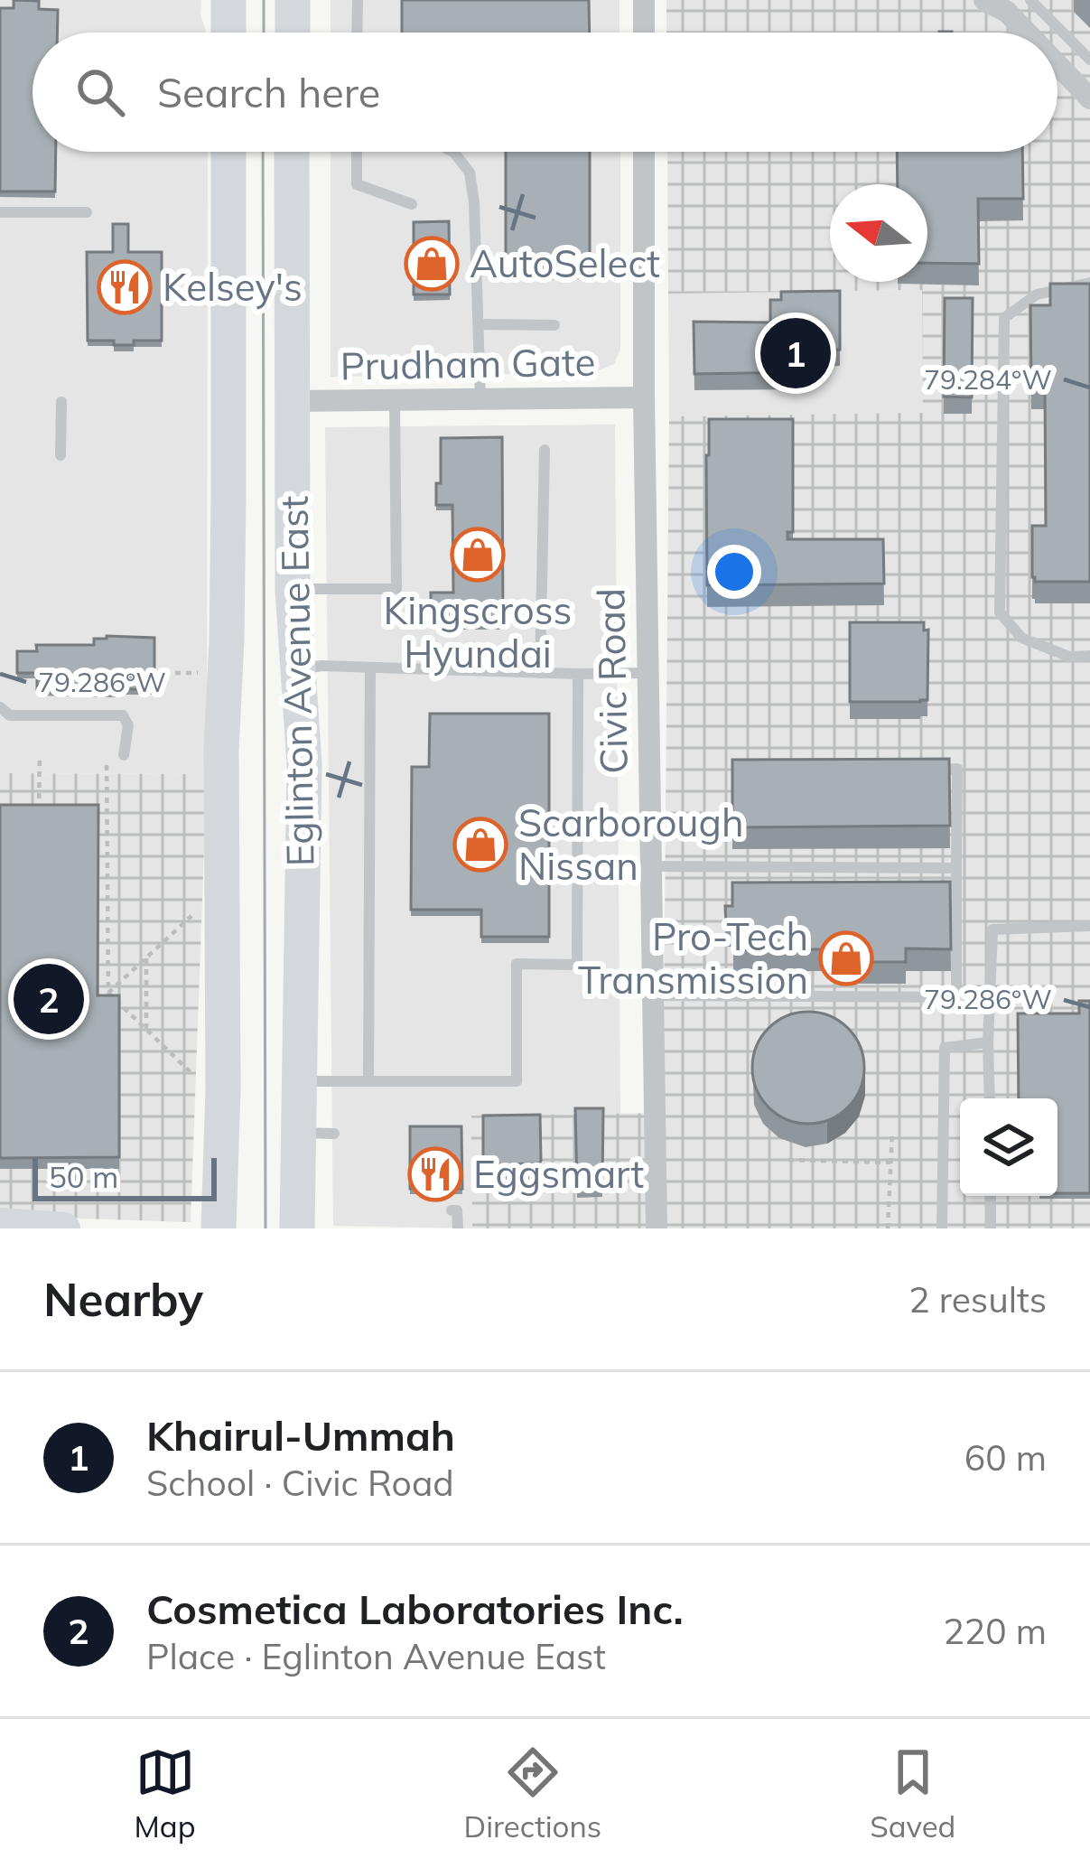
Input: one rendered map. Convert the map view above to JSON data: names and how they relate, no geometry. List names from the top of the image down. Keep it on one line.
{"streets":{"main road":["Eglinton Avenue East"],"street":["Prudham Gate","Civic Road"]},"crossings":[["Prudham Gate","Eglinton Avenue East"],["Prudham Gate","Civic Road"]],"places":{"shop":["AutoSelect","Kingscross Hyundai","Scarborough Nissan","Pro-Tech Transmission"],"restaurant":["Kelsey's","Eggsmart"]},"scale_bar":"50 m","north":"left","page":{"search":"Search here","pins":["1","2"],"scale":"50 m","heading":["Nearby","2 results"],"list":[{"mark":"1","name":"Khairul-Ummah","note":"School · Civic Road","value":"60 m"},{"mark":"2","name":"Cosmetica Laboratories Inc.","note":"Place · Eglinton Avenue East","value":"220 m"}],"nav":["Map","Directions","Saved"]},"coordinates":["79.284°W","79.286°W"]}
